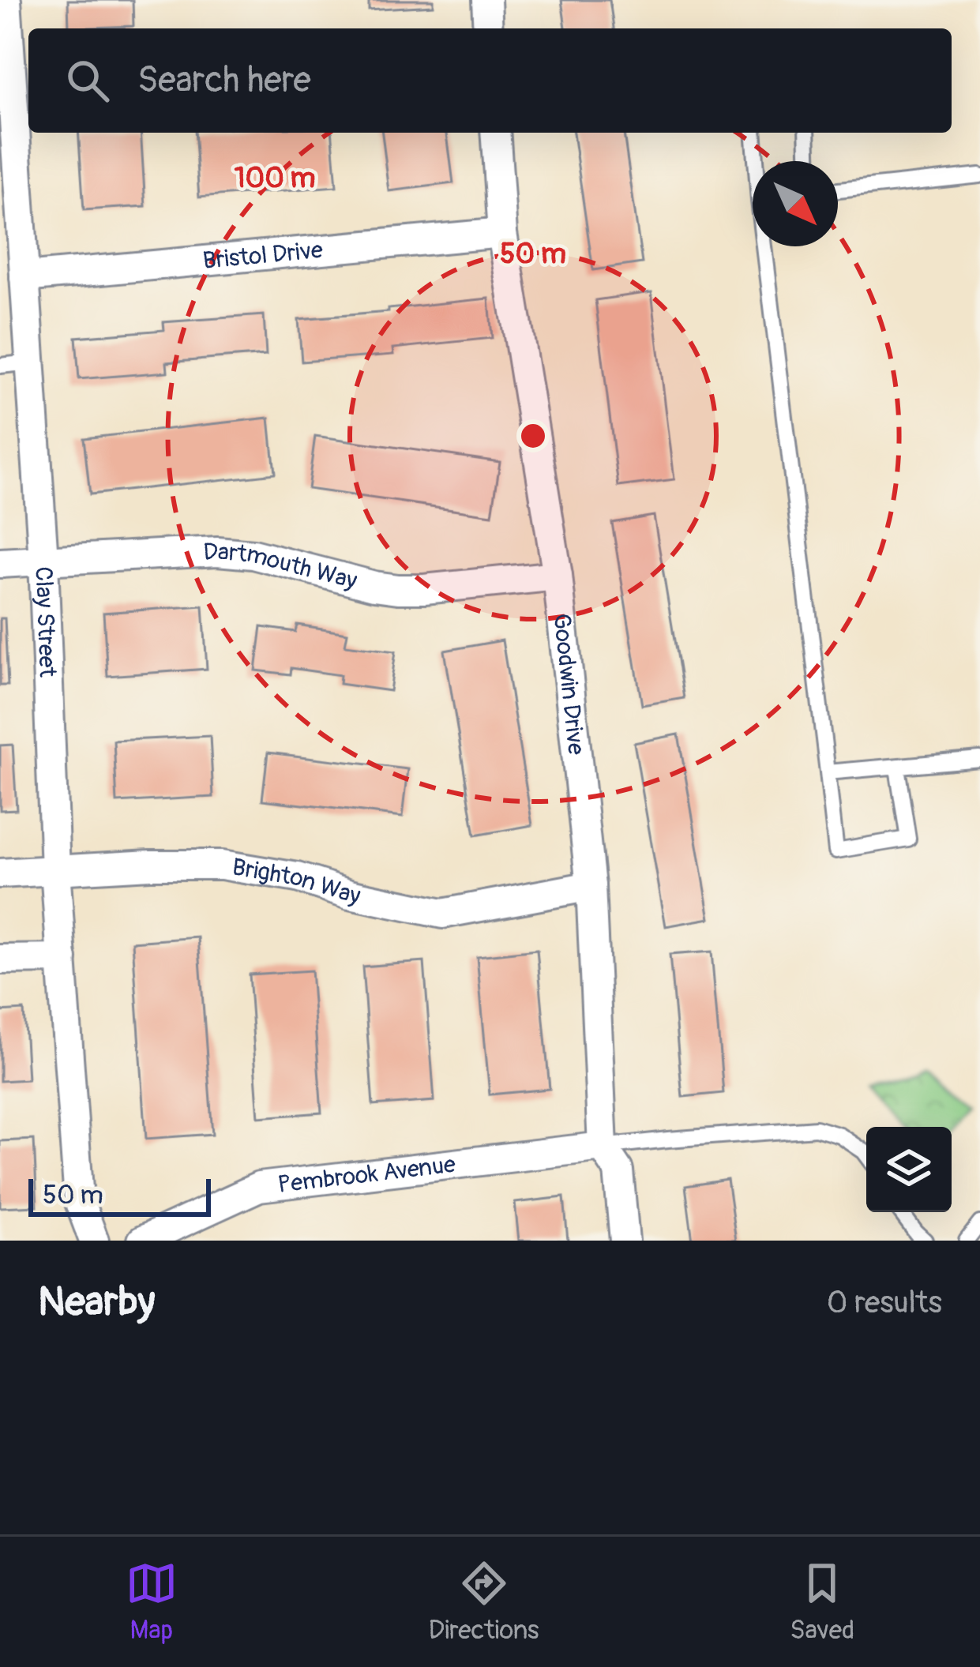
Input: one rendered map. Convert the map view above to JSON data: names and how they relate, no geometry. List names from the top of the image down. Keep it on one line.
{"streets":{"street":["Bristol Drive","Dartmouth Way","Clay Street","Goodwin Drive","Brighton Way","Pembrook Avenue"]},"crossings":[["Bristol Drive","Clay Street"],["Bristol Drive","Goodwin Drive"],["Dartmouth Way","Clay Street"],["Dartmouth Way","Goodwin Drive"],["Clay Street","Brighton Way"],["Goodwin Drive","Brighton Way"],["Goodwin Drive","Pembrook Avenue"]],"scale_bar":"50 m","north":"bottom right","page":{"search":"Search here","scale":"50 m","heading":["Nearby","0 results"],"nav":["Map","Directions","Saved"]},"rings":["100 m","50 m"]}
